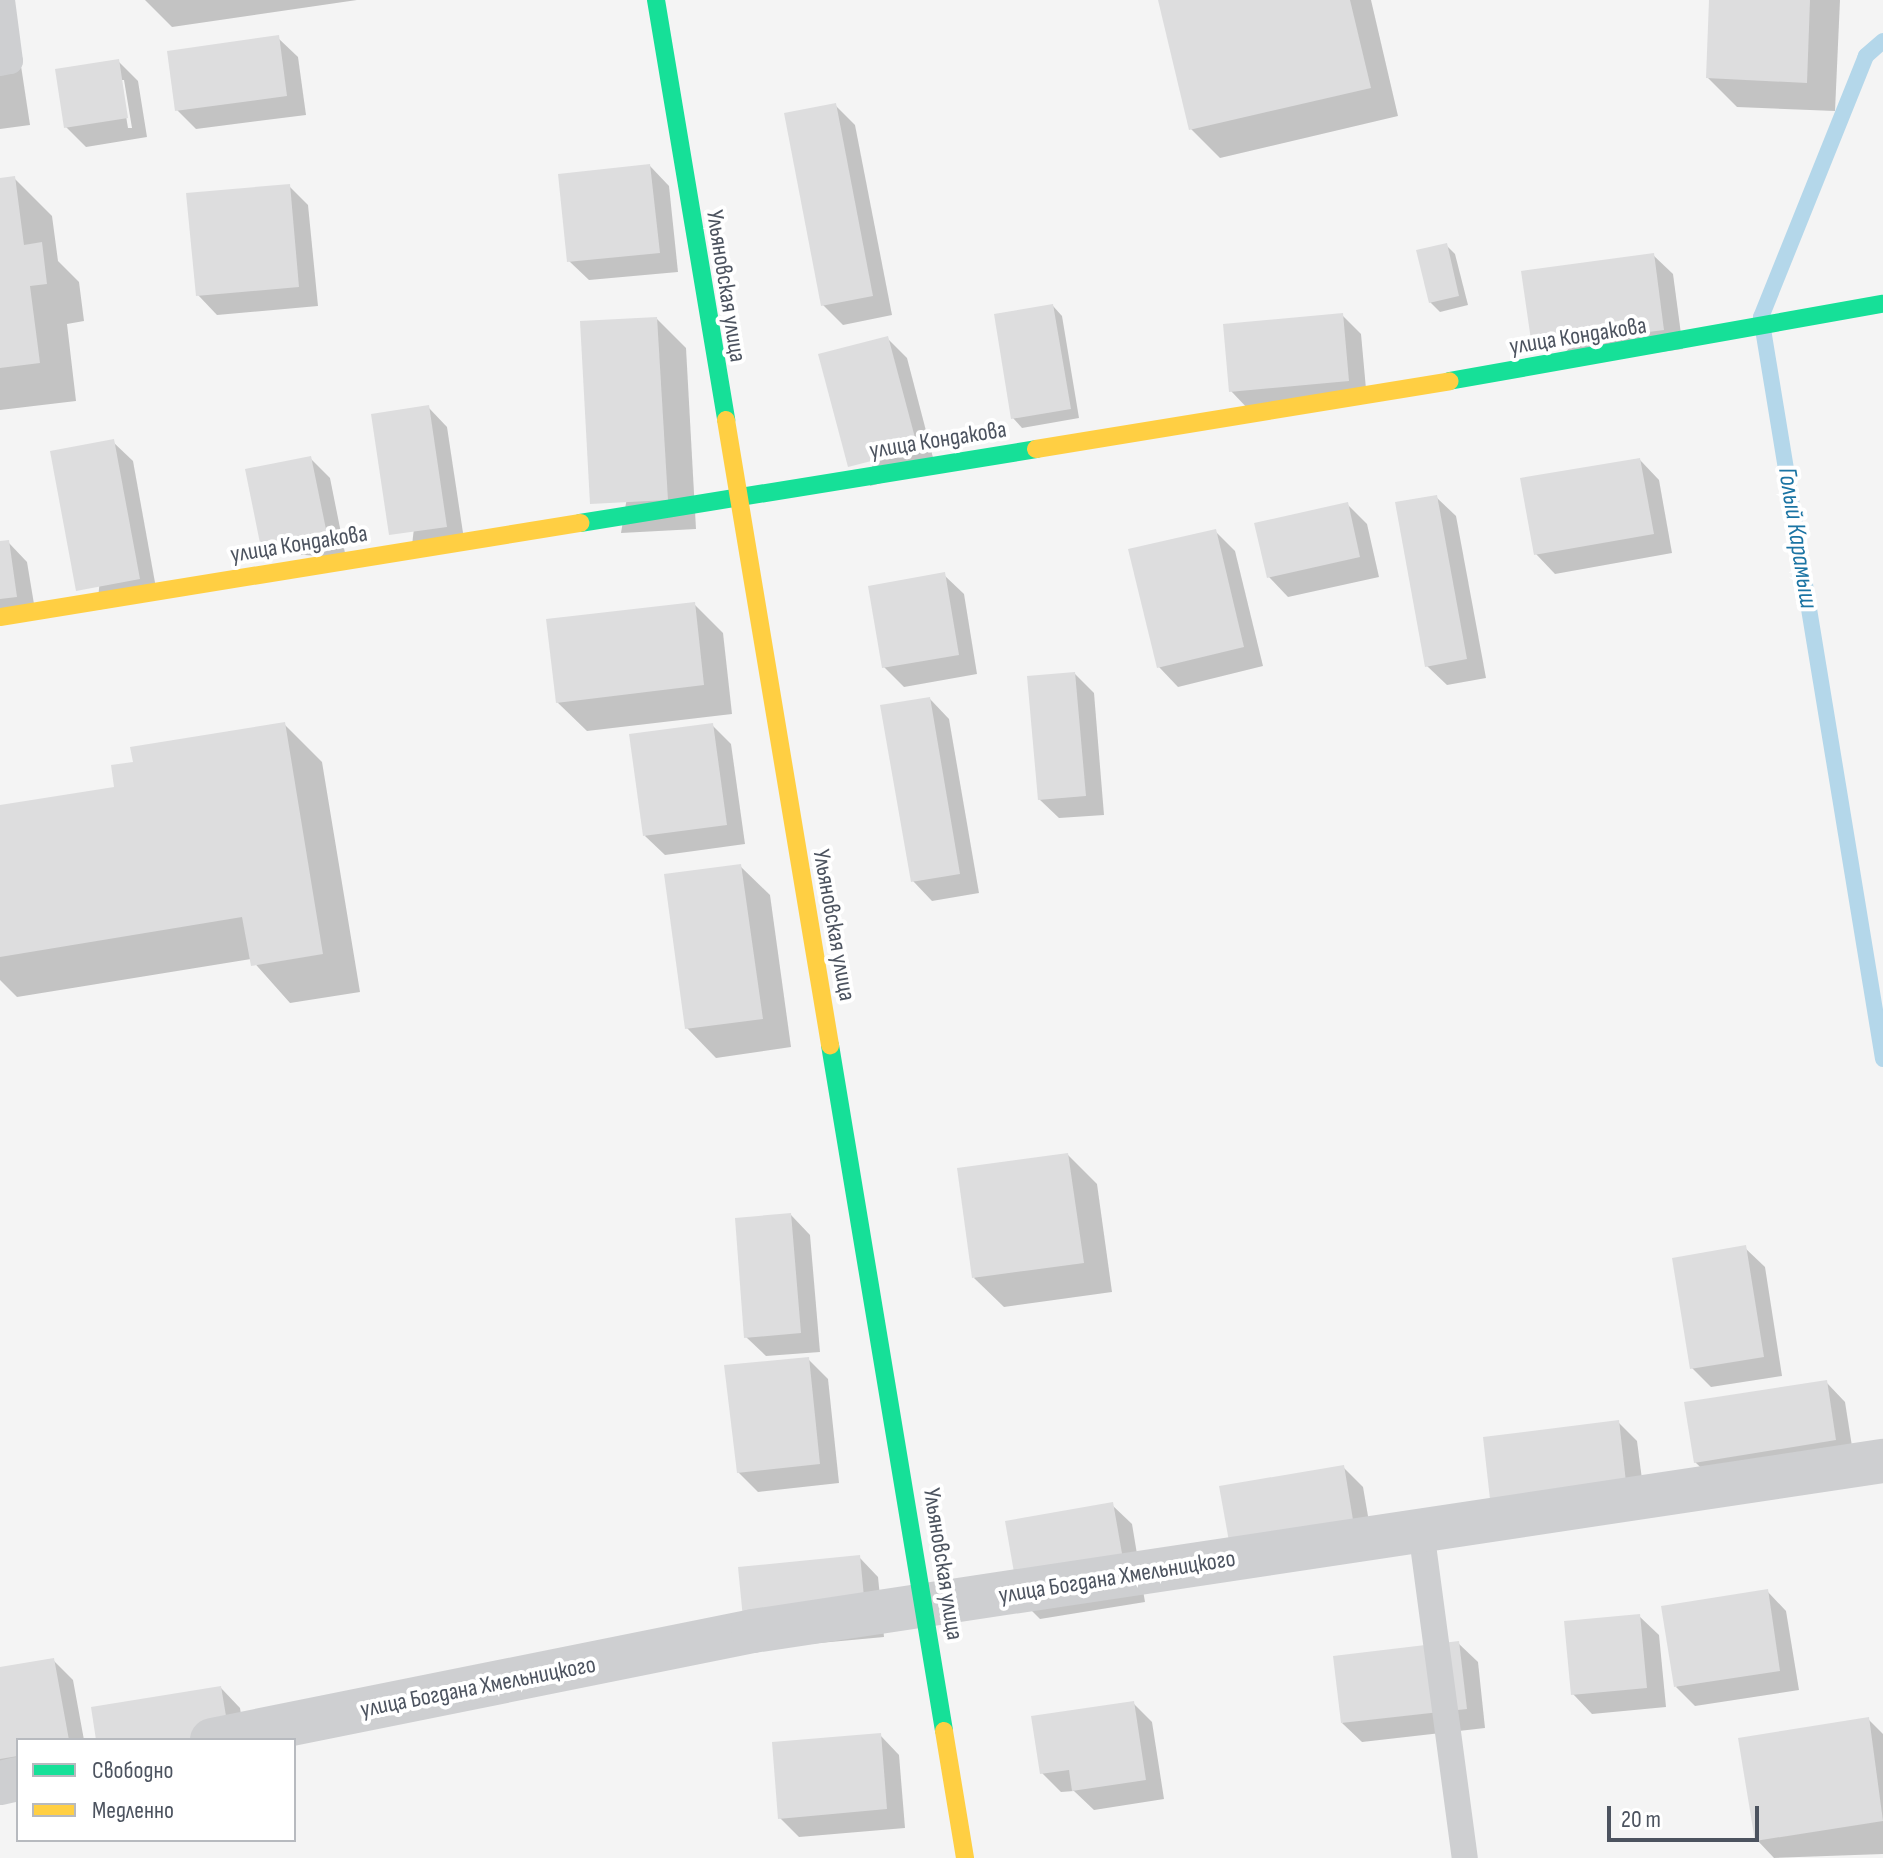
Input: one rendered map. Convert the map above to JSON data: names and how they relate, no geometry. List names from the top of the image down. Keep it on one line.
{"streets":{"street":["Ульяновская улица","улица Кондакова","улица Богдана Хмельницкого"]},"crossings":[["Ульяновская улица","улица Кондакова"],["Ульяновская улица","улица Богдана Хмельницкого"]],"water":["Голый Карамыш"],"legend":["Свободно","Медленно"],"scale_bar":"20 m"}
